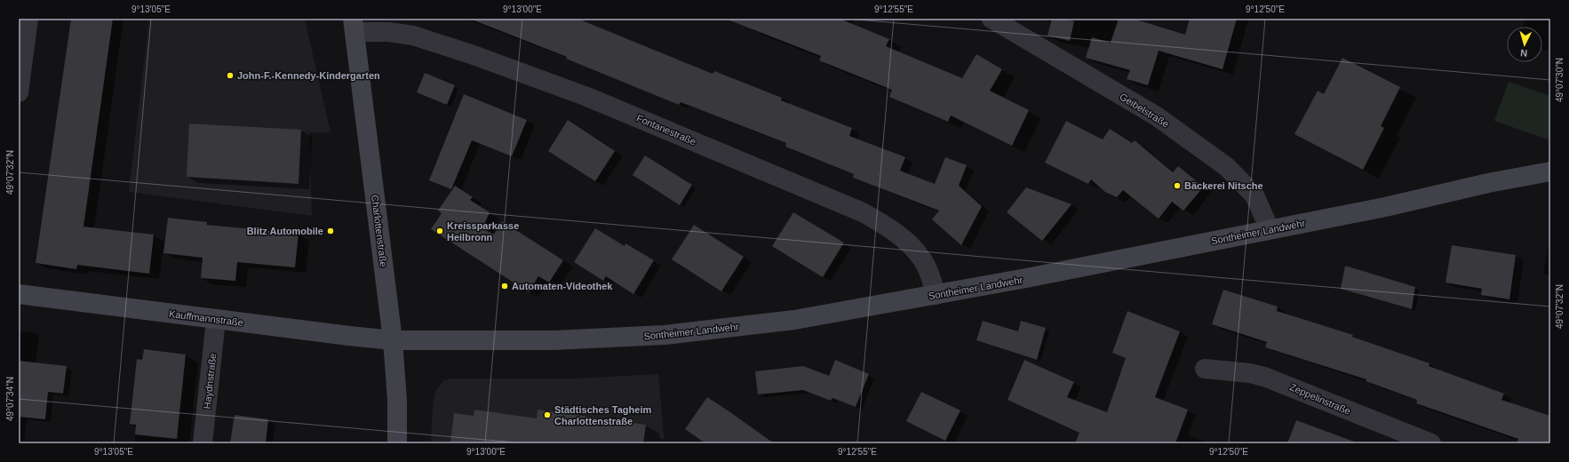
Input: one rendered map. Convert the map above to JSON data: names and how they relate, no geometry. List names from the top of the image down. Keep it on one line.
{"streets":{"street":["Geibelstraße","Fontanestraße","Charlottenstraße","Sontheimer Landwehr","Kauffmannstraße","Haydnstraße","Zeppelinstraße"]},"crossings":[["Geibelstraße","Sontheimer Landwehr"],["Fontanestraße","Charlottenstraße"],["Fontanestraße","Sontheimer Landwehr"],["Charlottenstraße","Sontheimer Landwehr"],["Charlottenstraße","Kauffmannstraße"],["Sontheimer Landwehr","Kauffmannstraße"],["Kauffmannstraße","Haydnstraße"]],"places":["John-F.-Kennedy-Kindergarten","Bäckerei Nitsche","Blitz Automobile","Kreissparkasse Heilbronn","Automaten-Videothek","Städtisches Tagheim Charlottenstraße"],"north":"bottom","coordinates":["9°13'05\"E","9°13'00\"E","9°12'55\"E","9°12'50\"E","49°07'30\"N","49°07'32\"N","49°07'34\"N"]}
